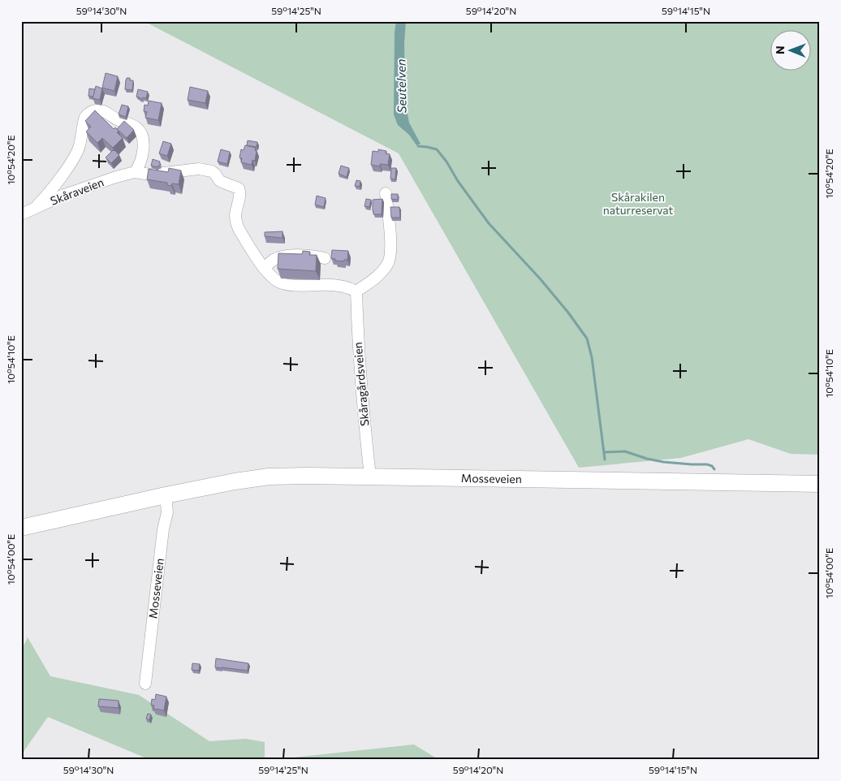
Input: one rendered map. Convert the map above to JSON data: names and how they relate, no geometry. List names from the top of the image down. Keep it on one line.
{"streets":{"highway":["Mosseveien"],"street":["Skåraveien","Skåragårdsveien"]},"crossings":[["Skåragårdsveien","Mosseveien"]],"water":["Seutelven"],"parks":["Skårakilen naturreservat"],"north":"left","coordinates":["59°14'30\"N","59°14'25\"N","59°14'20\"N","59°14'15\"N","10°54'20\"E","10°54'10\"E","10°54'00\"E"]}
